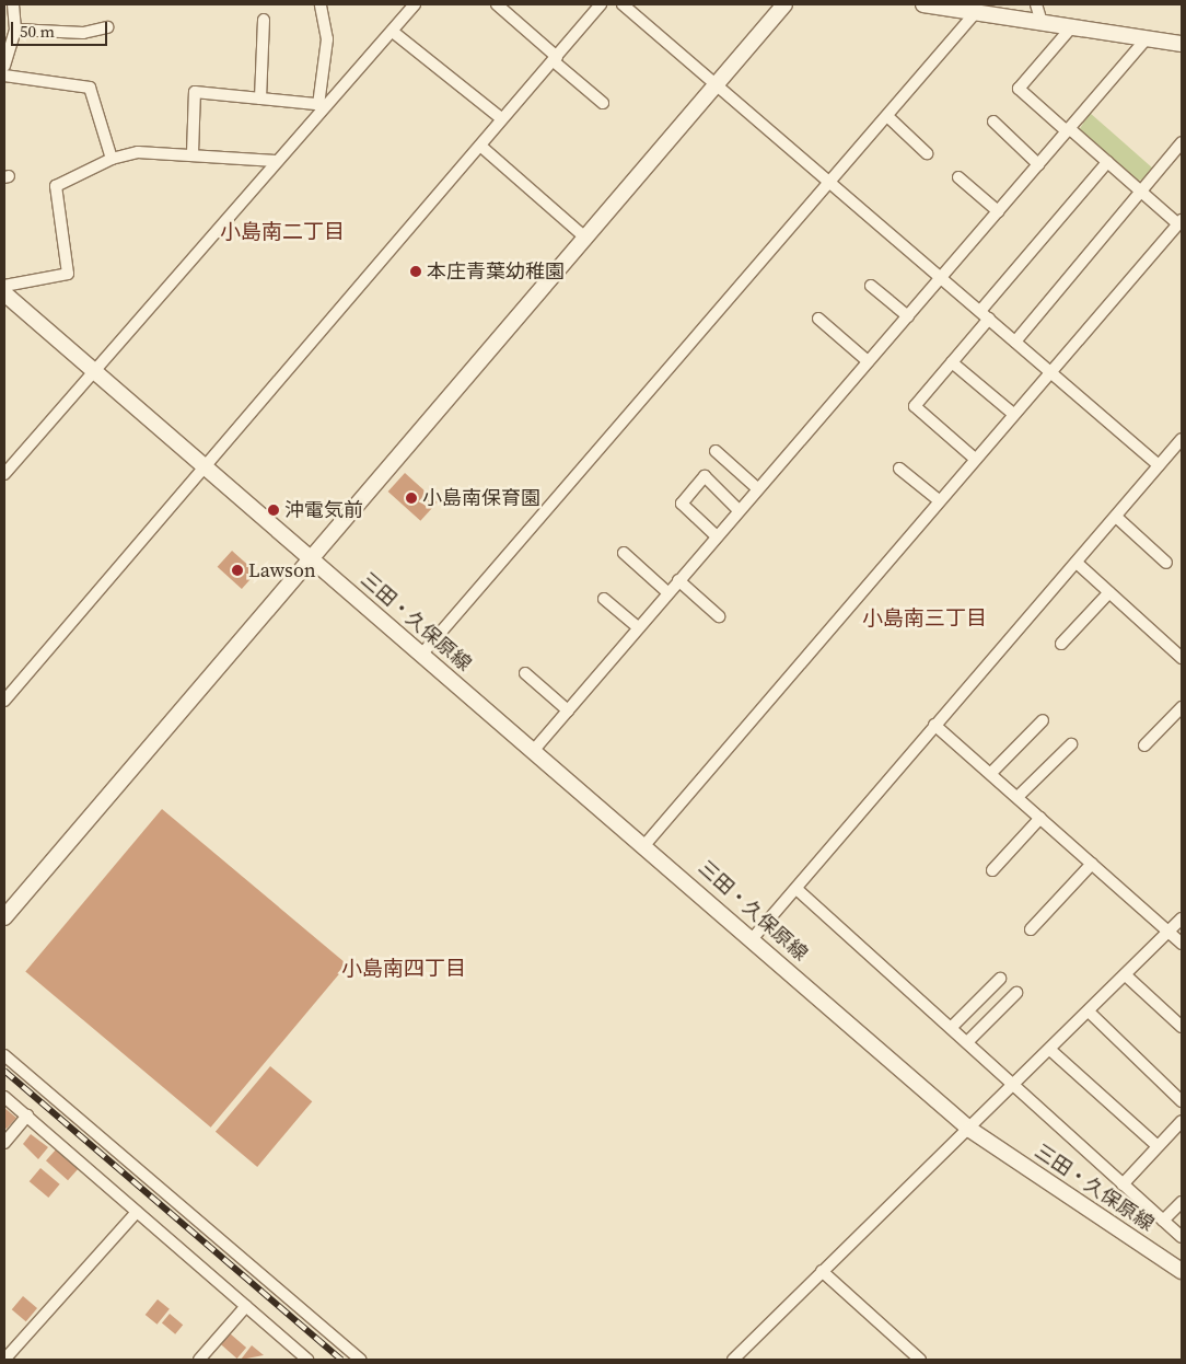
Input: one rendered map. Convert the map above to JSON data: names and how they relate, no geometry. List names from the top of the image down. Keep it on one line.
{"streets":{"street":["三田・久保原線"]},"districts":["小島南二丁目","小島南三丁目","小島南四丁目"],"places":["本庄青葉幼稚園","小島南保育園","沖電気前","Lawson"],"scale_bar":"50 m"}
